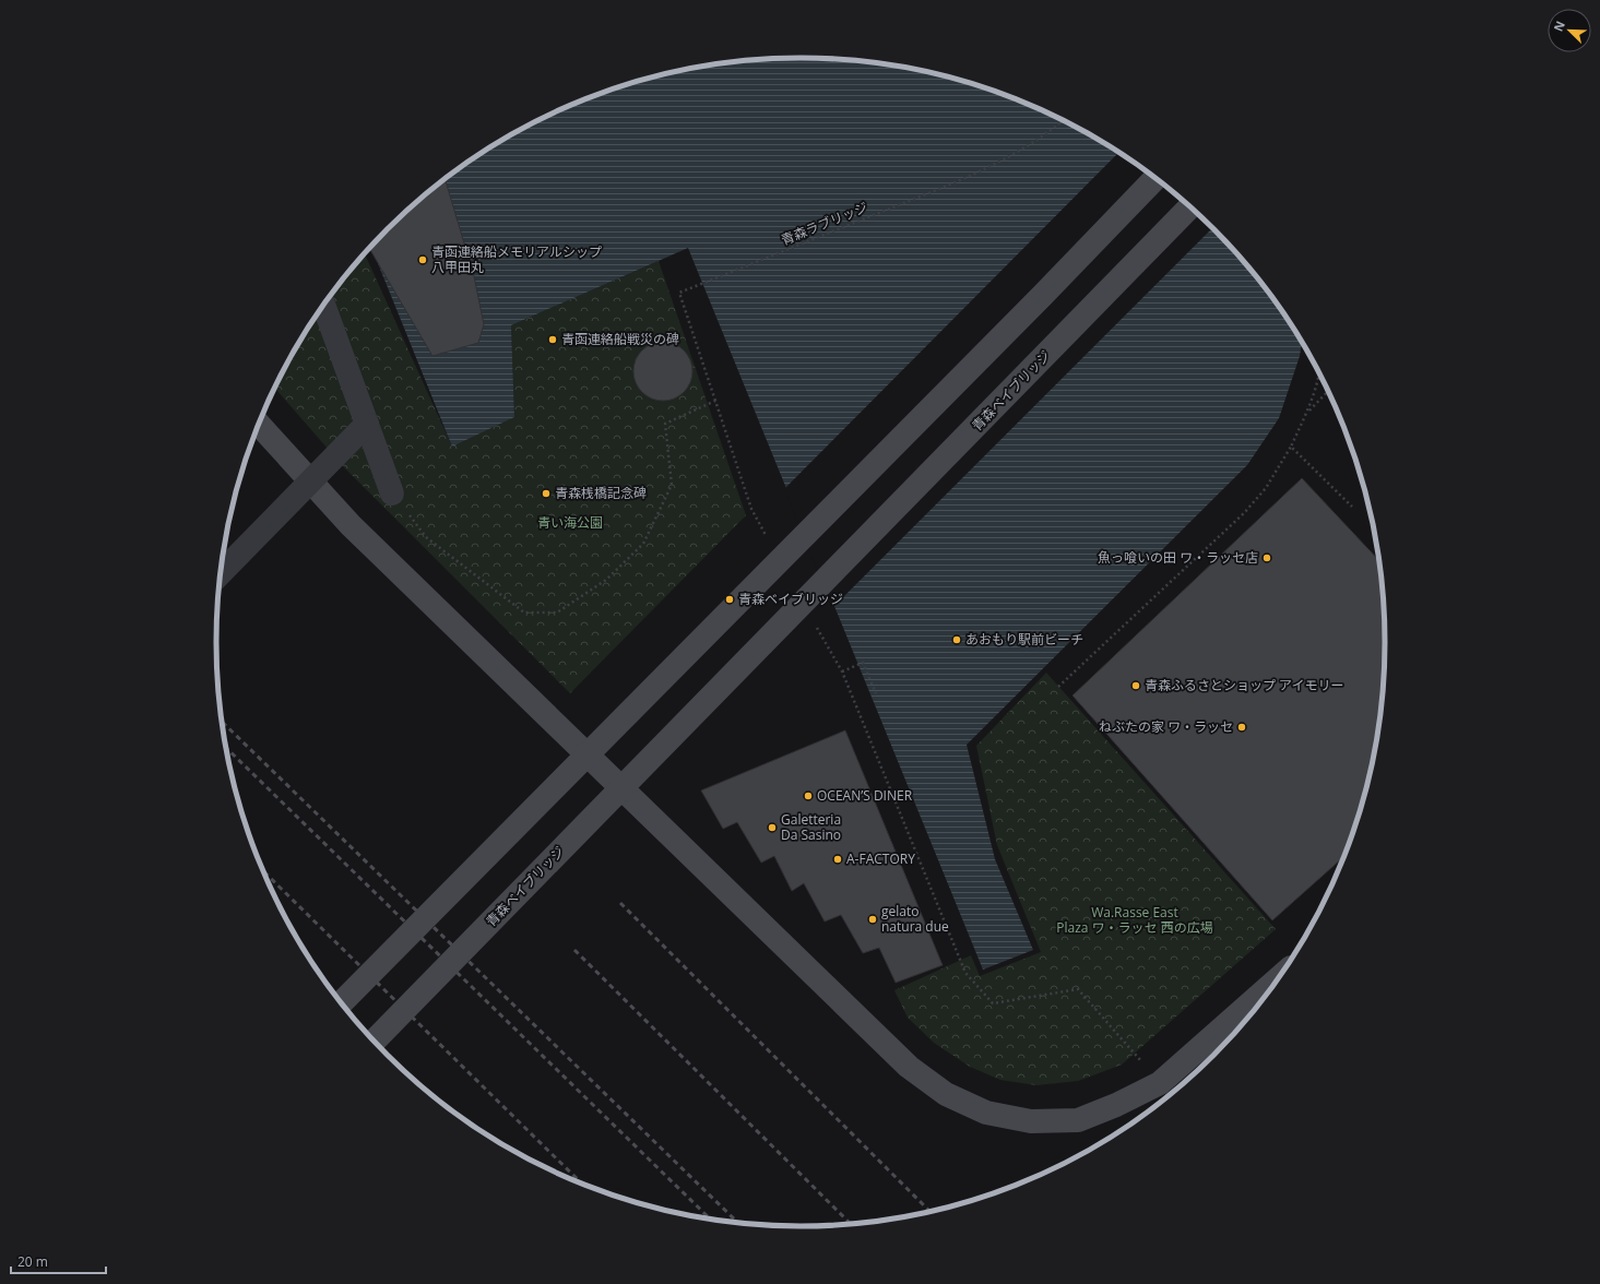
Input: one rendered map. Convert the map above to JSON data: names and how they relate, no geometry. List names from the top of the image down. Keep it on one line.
{"streets":{"street":["青森ベイブリッジ"],"path":["青森ラブリッジ"]},"parks":["青い海公園","Wa.Rasse East Plaza ワ・ラッセ 西の広場"],"places":["青函連絡船メモリアルシップ 八甲田丸","青函連絡船戦災の碑","青森桟橋記念碑","魚っ喰いの田 ワ・ラッセ店","青森ベイブリッジ","あおもり駅前ビーチ","青森ふるさとショップ アイモリー","ねぶたの家 ワ・ラッセ","OCEAN’S DINER","Galetteria Da Sasino","A-FACTORY","gelato natura due"],"scale_bar":"20 m","north":"top left"}
